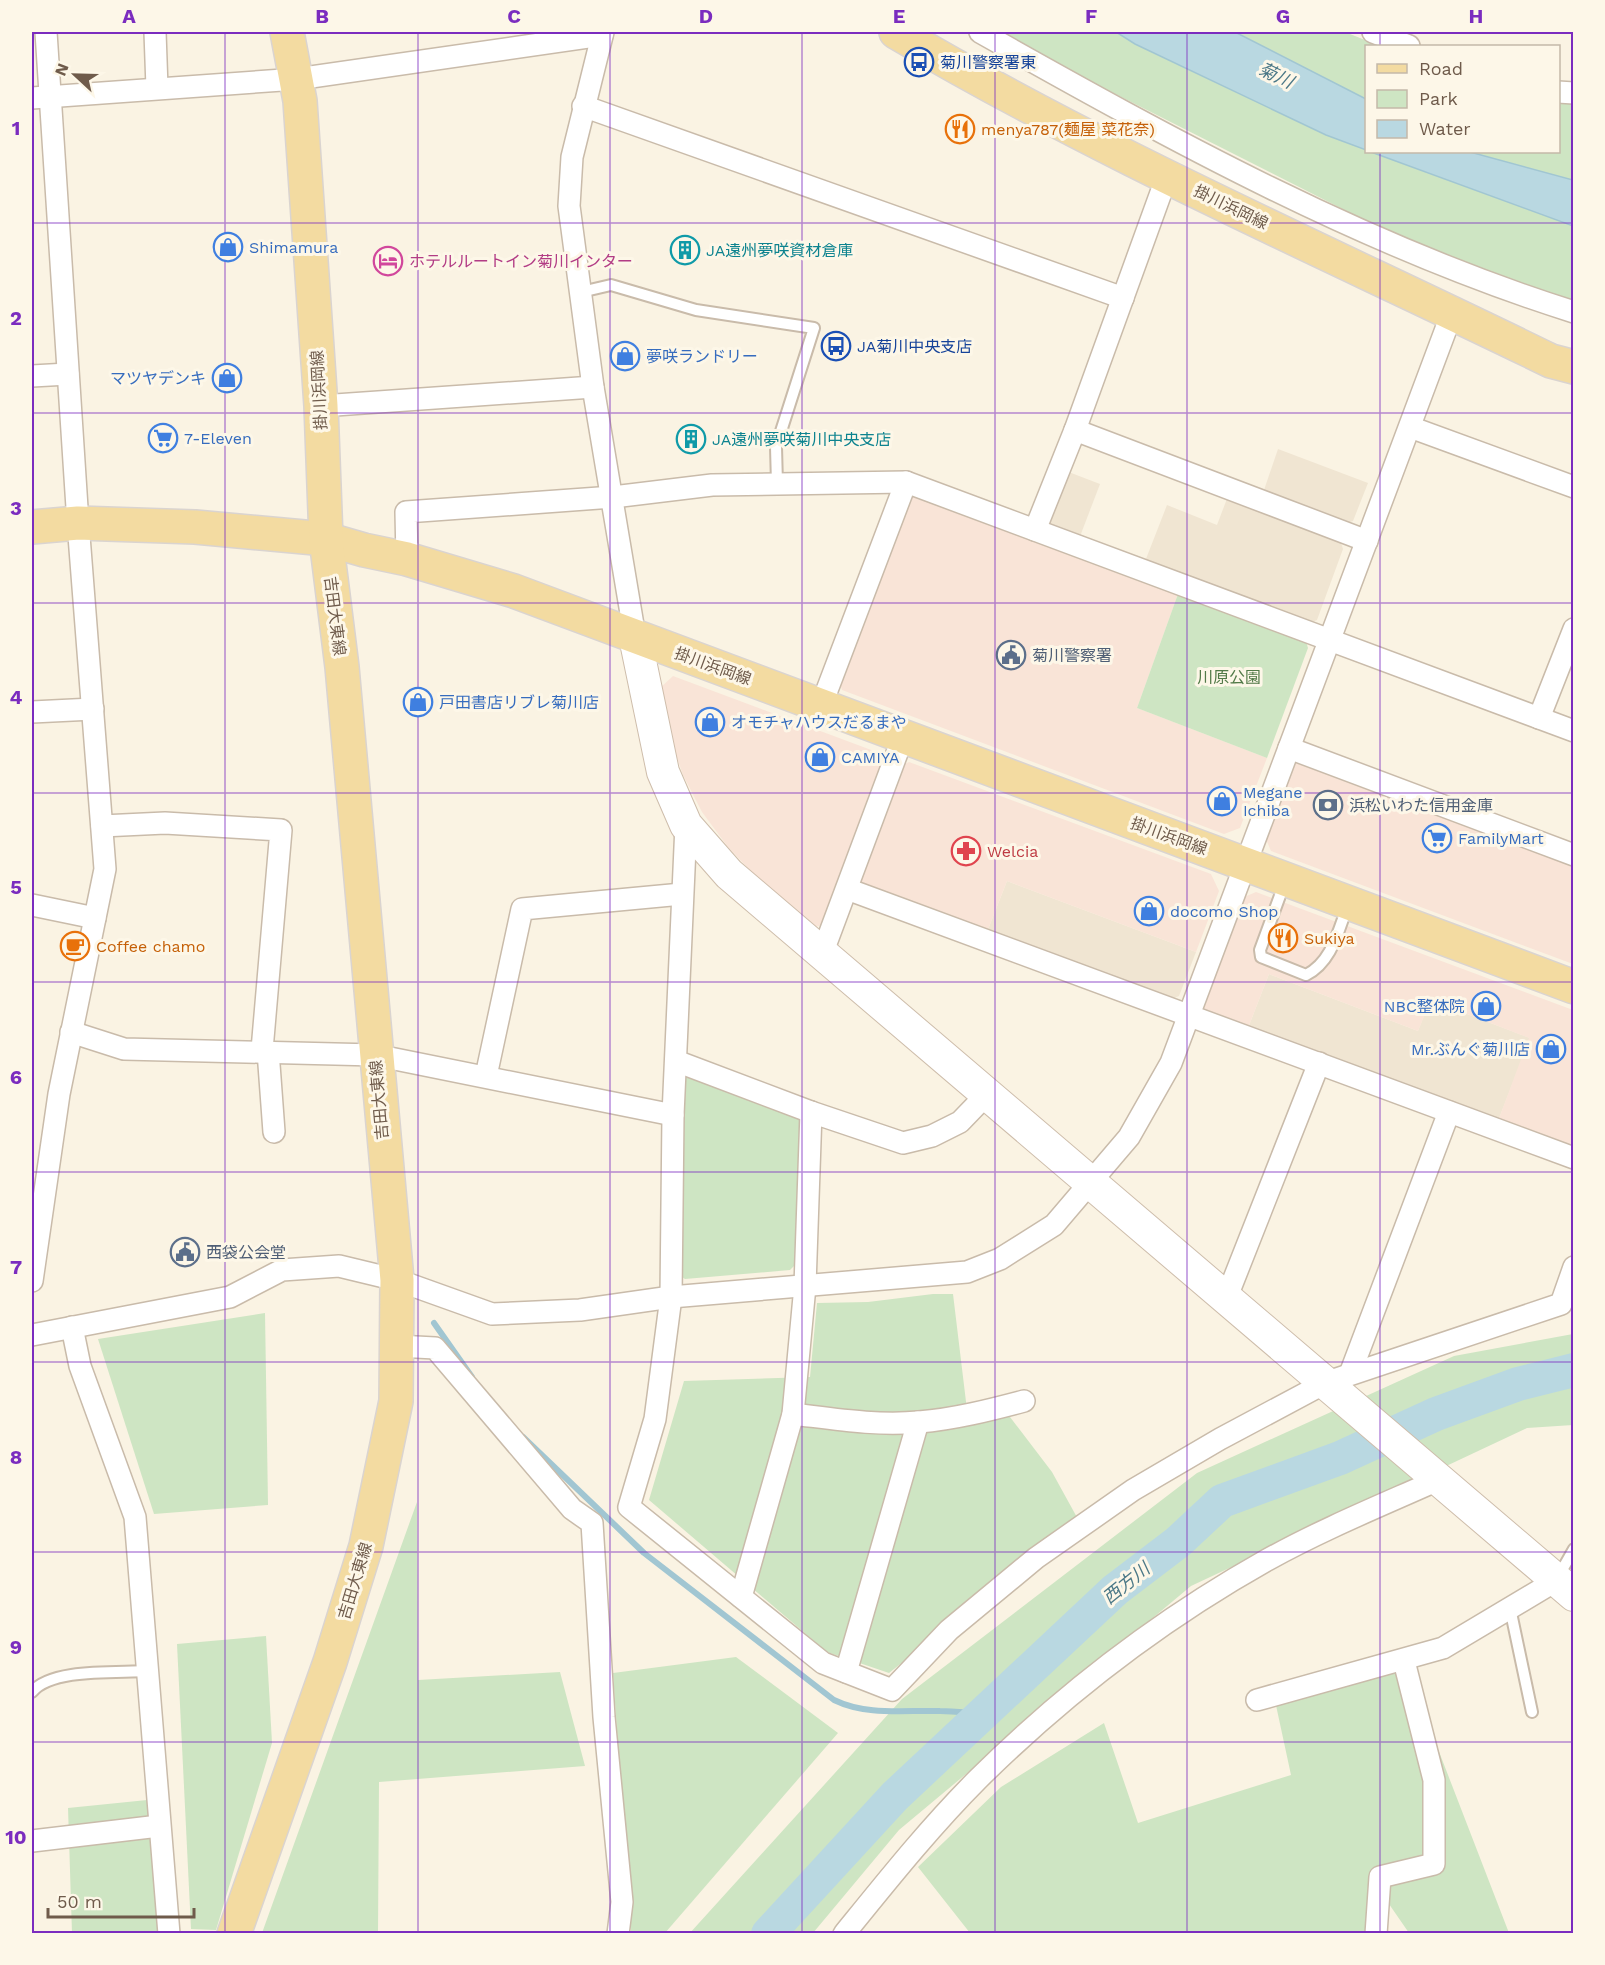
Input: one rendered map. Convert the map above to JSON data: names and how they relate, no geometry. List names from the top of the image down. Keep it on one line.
{"streets":{"main road":["掛川浜岡線","吉田大東線"]},"crossings":[["掛川浜岡線","吉田大東線"]],"water":["菊川","西方川"],"parks":["川原公園"],"places":{"bus stop":["菊川警察署東","JA菊川中央支店"],"restaurant":["menya787(麺屋 菜花奈)","Sukiya"],"shop":["Shimamura","夢咲ランドリー","マツヤデンキ","戸田書店リブレ菊川店","オモチャハウスだるまや","CAMIYA","Megane Ichiba","docomo Shop","NBC整体院","Mr.ぶんぐ菊川店"],"building":["JA遠州夢咲資材倉庫","JA遠州夢咲菊川中央支店"],"hotel":["ホテルルートイン菊川インター"],"supermarket":["7-Eleven","FamilyMart"],"public building":["菊川警察署","西袋公会堂"],"bank":["浜松いわた信用金庫"],"pharmacy":["Welcia"],"cafe":["Coffee chamo"]},"legend":["Road","Park","Water"],"scale_bar":"50 m","north":"left","grid":{"columns":["A","B","C","D","E","F","G","H"],"rows":["1","2","3","4","5","6","7","8","9","10"]}}
